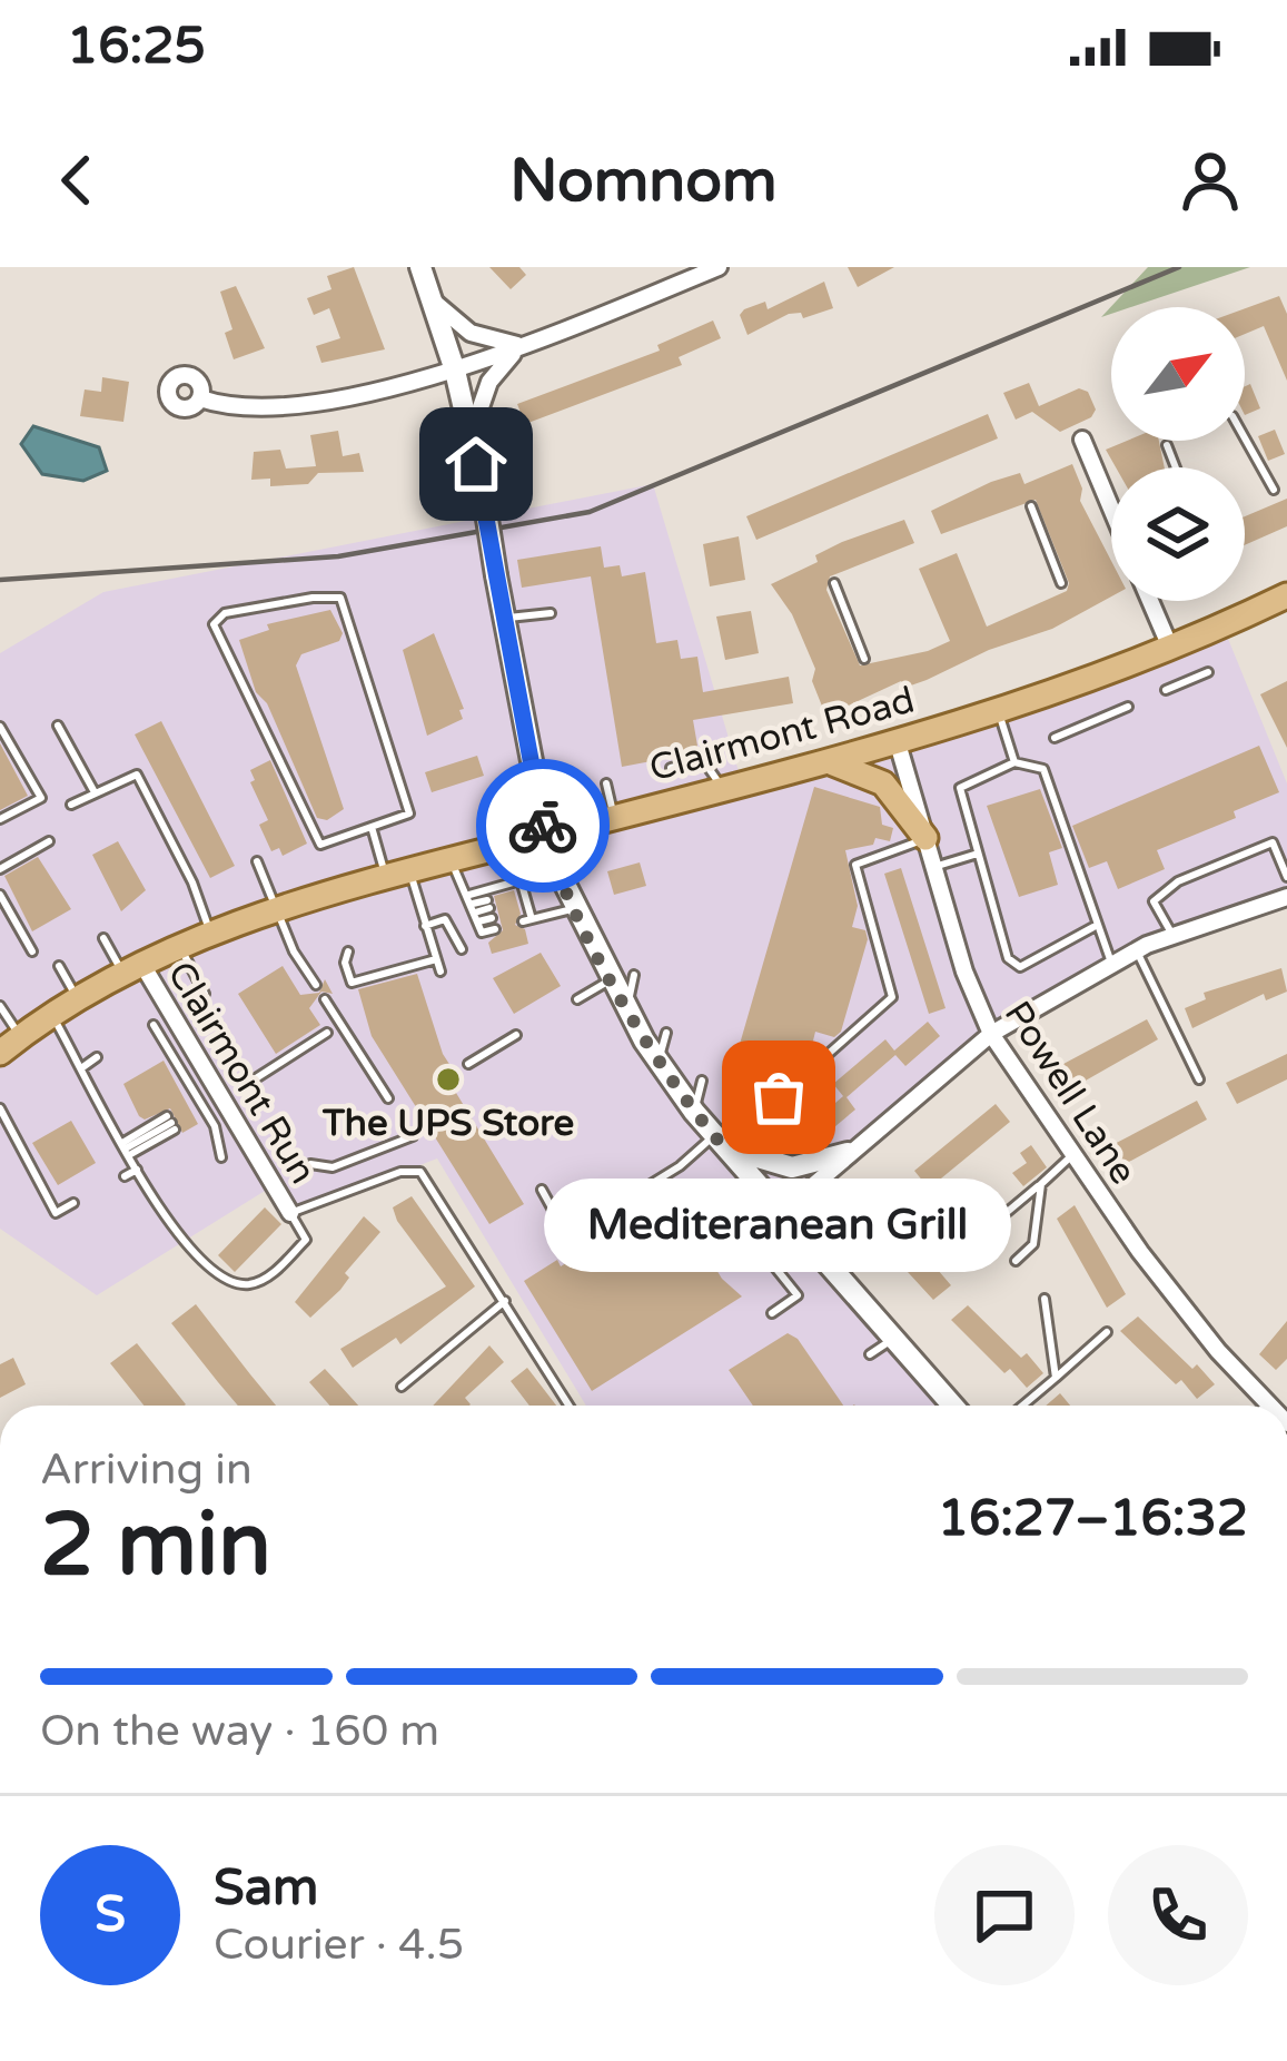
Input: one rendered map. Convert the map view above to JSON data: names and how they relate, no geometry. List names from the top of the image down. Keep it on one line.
{"streets":{"main road":["Clairmont Road"],"street":["Clairmont Run","Powell Lane"]},"crossings":[["Clairmont Road","Clairmont Run"],["Clairmont Road","Powell Lane"]],"places":["The UPS Store","Mediteranean Grill"],"north":"top right","page":{"status":"16:25","header":"Nomnom","bubble":"Mediteranean Grill","heading":["2 min","Arriving in","16:27–16:32"],"panel":["Sam","Courier · 4.5"],"bar":"On the way · 160 m","round":"S"}}
